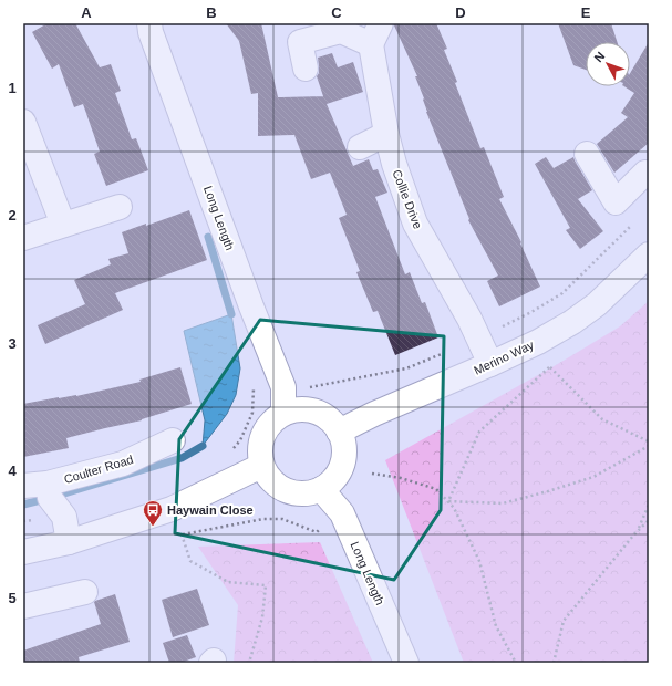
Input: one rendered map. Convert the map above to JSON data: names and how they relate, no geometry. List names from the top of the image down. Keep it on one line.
{"streets":{"street":["Collie Drive","Long Length","Merino Way","Coulter Road"]},"crossings":[["Collie Drive","Merino Way"],["Long Length","Merino Way"]],"places":{"bus stop":["Haywain Close"]},"north":"top left","grid":{"columns":["A","B","C","D","E"],"rows":["1","2","3","4","5"]}}
